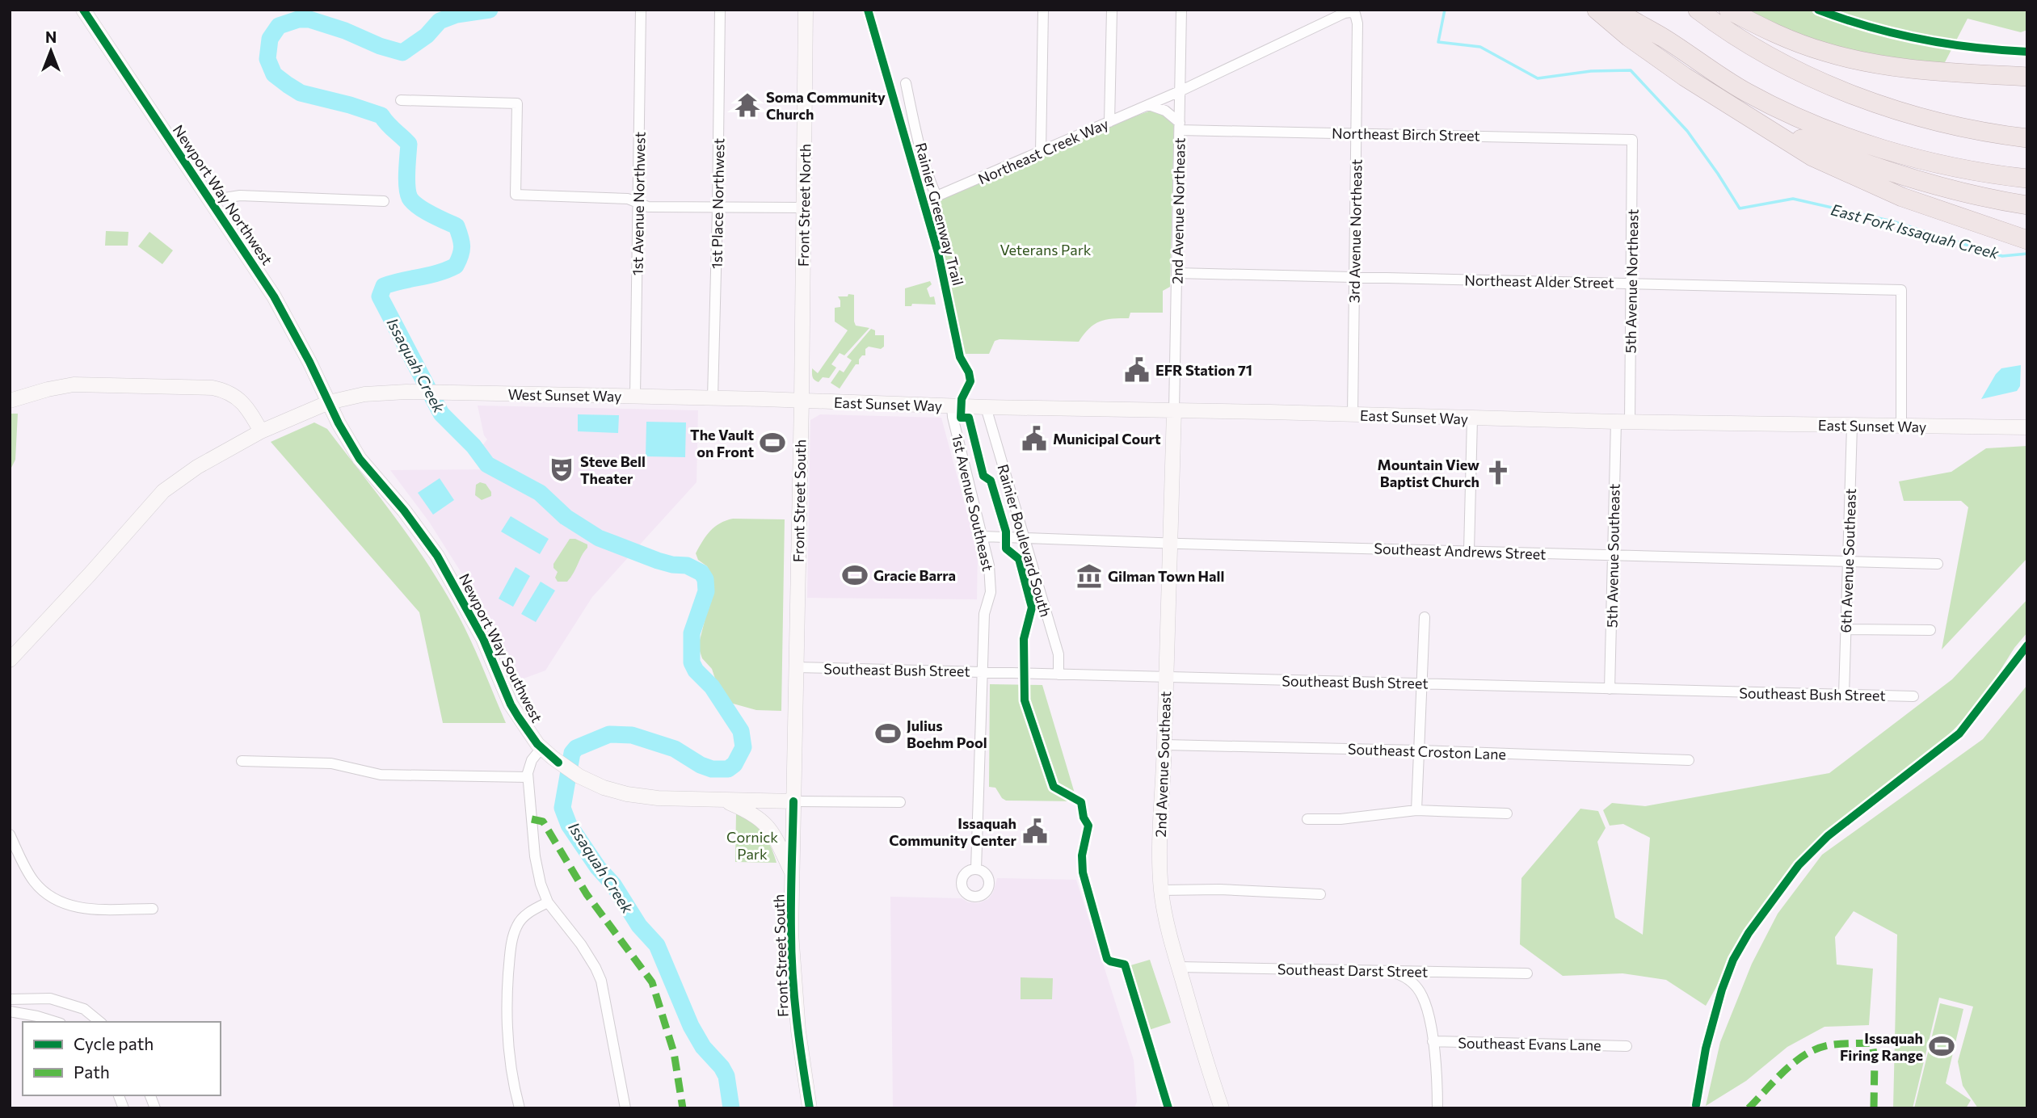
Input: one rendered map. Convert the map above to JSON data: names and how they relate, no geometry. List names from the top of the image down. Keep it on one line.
{"streets":{"street":["Northeast Birch Street","Northeast Creek Way","Newport Way Northwest","1st Avenue Northwest","1st Place Northwest","Front Street North","2nd Avenue Northeast","3rd Avenue Northeast","Northeast Alder Street","5th Avenue Northeast","West Sunset Way","East Sunset Way","Front Street South","1st Avenue Southeast","Rainier Boulevard South","Southeast Andrews Street","5th Avenue Southeast","6th Avenue Southeast","Newport Way Southwest","Southeast Bush Street","Southeast Croston Lane","2nd Avenue Southeast","Southeast Darst Street","Southeast Evans Lane"],"cycle path":["Rainier Greenway Trail"]},"crossings":[["Northeast Birch Street","2nd Avenue Northeast"],["Northeast Birch Street","3rd Avenue Northeast"],["Northeast Birch Street","5th Avenue Northeast"],["Northeast Creek Way","2nd Avenue Northeast"],["Northeast Creek Way","3rd Avenue Northeast"],["Newport Way Northwest","West Sunset Way"],["Newport Way Northwest","Newport Way Southwest"],["1st Avenue Northwest","West Sunset Way"],["1st Place Northwest","West Sunset Way"],["Front Street North","West Sunset Way"],["Front Street North","East Sunset Way"],["Front Street North","Front Street South"],["2nd Avenue Northeast","Northeast Alder Street"],["2nd Avenue Northeast","East Sunset Way"],["2nd Avenue Northeast","2nd Avenue Southeast"],["3rd Avenue Northeast","Northeast Alder Street"],["3rd Avenue Northeast","East Sunset Way"],["Northeast Alder Street","5th Avenue Northeast"],["Northeast Alder Street","East Sunset Way"],["5th Avenue Northeast","East Sunset Way"],["5th Avenue Northeast","5th Avenue Southeast"],["West Sunset Way","East Sunset Way"],["West Sunset Way","Front Street South"],["West Sunset Way","Newport Way Southwest"],["East Sunset Way","Front Street South"],["East Sunset Way","1st Avenue Southeast"],["East Sunset Way","Rainier Boulevard South"],["East Sunset Way","5th Avenue Southeast"],["East Sunset Way","6th Avenue Southeast"],["East Sunset Way","2nd Avenue Southeast"],["Front Street South","Newport Way Southwest"],["Front Street South","Southeast Bush Street"],["1st Avenue Southeast","Southeast Andrews Street"],["1st Avenue Southeast","Southeast Bush Street"],["Rainier Boulevard South","Southeast Andrews Street"],["Rainier Boulevard South","Southeast Bush Street"],["Southeast Andrews Street","5th Avenue Southeast"],["Southeast Andrews Street","6th Avenue Southeast"],["Southeast Andrews Street","2nd Avenue Southeast"],["5th Avenue Southeast","Southeast Bush Street"],["6th Avenue Southeast","Southeast Bush Street"],["Southeast Bush Street","2nd Avenue Southeast"],["Southeast Croston Lane","2nd Avenue Southeast"],["2nd Avenue Southeast","Southeast Darst Street"]],"water":["East Fork Issaquah Creek","Issaquah Creek"],"parks":["Veterans Park","Cornick Park"],"places":{"temple":["Soma Community Church"],"public building":["EFR Station 71","Municipal Court","Issaquah Community Center"],"sports":["The Vault on Front","Gracie Barra","Julius Boehm Pool","Issaquah Firing Range"],"theatre":["Steve Bell Theater"],"church":["Mountain View Baptist Church"],"museum":["Gilman Town Hall"]},"legend":["Cycle path","Path"],"north":"top"}
